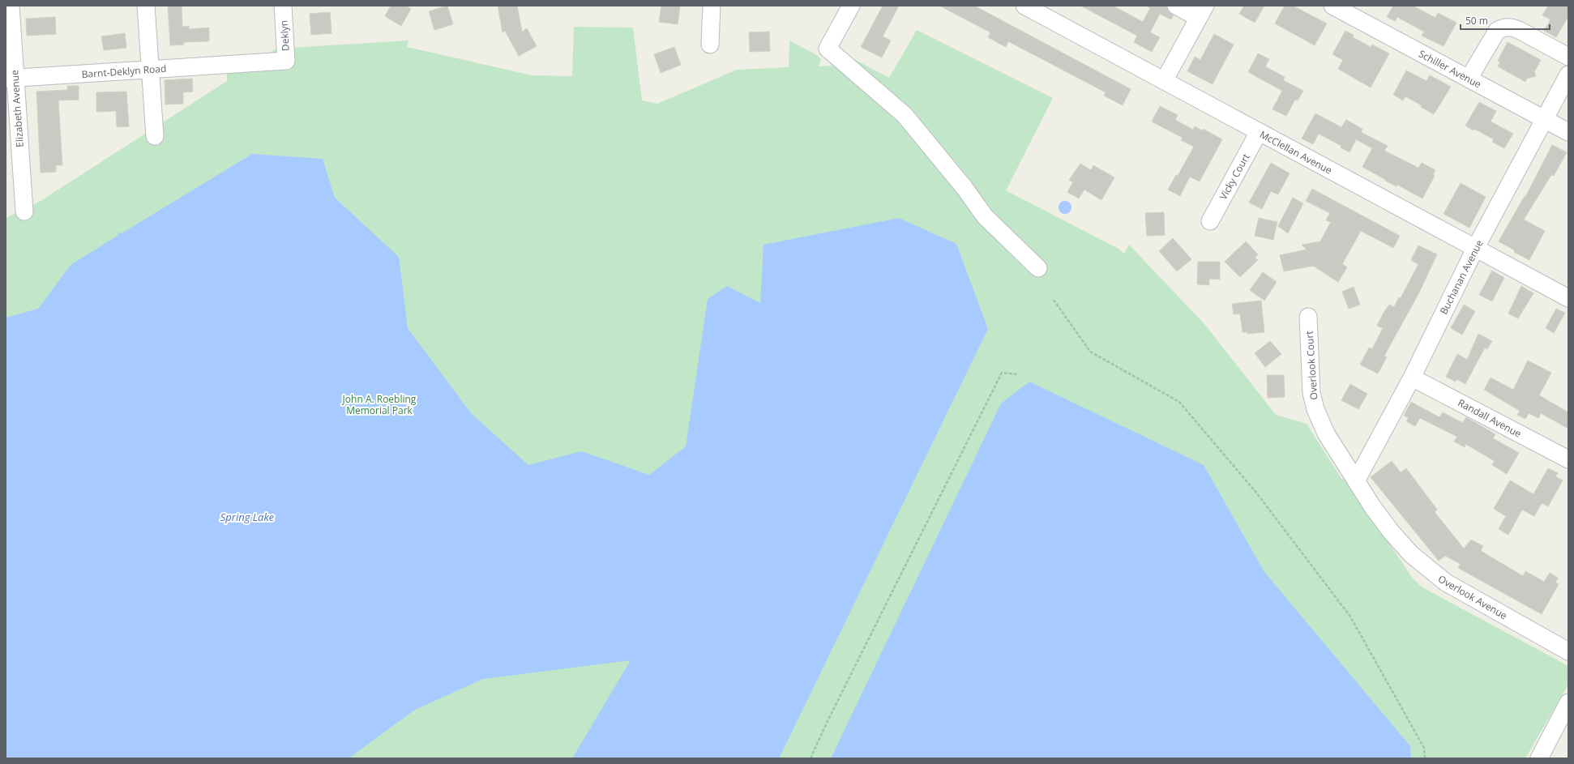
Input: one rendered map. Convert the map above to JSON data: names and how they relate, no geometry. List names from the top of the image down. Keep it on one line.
{"streets":{"street":["Deklyn","Schiller Avenue","Barnt-Deklyn Road","Elizabeth Avenue","McClellan Avenue","Vicky Court","Buchanan Avenue","Overlook Court","Randall Avenue","Overlook Avenue"]},"crossings":[["Deklyn","Barnt-Deklyn Road"],["Schiller Avenue","Buchanan Avenue"],["Barnt-Deklyn Road","Elizabeth Avenue"],["McClellan Avenue","Vicky Court"],["McClellan Avenue","Buchanan Avenue"],["Buchanan Avenue","Overlook Court"],["Buchanan Avenue","Randall Avenue"],["Buchanan Avenue","Overlook Avenue"],["Overlook Court","Overlook Avenue"]],"water":["Spring Lake"],"parks":["John A. Roebling Memorial Park"],"scale_bar":"50 m"}
